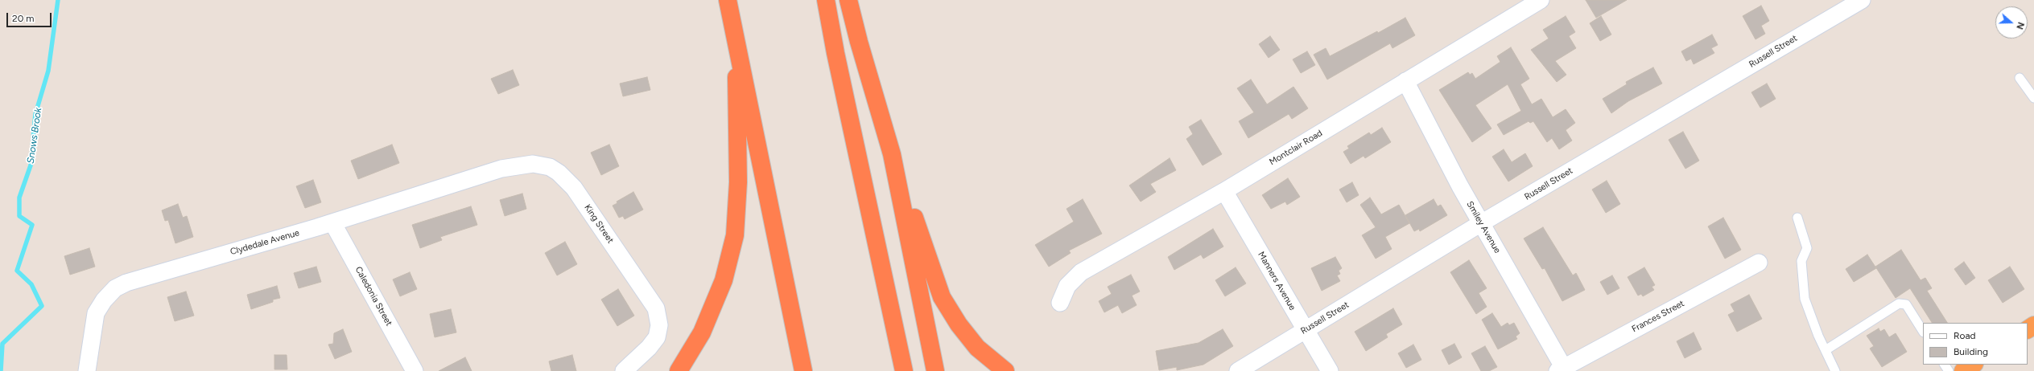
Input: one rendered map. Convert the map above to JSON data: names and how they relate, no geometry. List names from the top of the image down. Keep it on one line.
{"streets":{"street":["Russell Street","Montclair Road","King Street","Smiley Avenue","Clydedale Avenue","Manners Avenue","Caledonia Street","Frances Street"]},"crossings":[["Russell Street","Smiley Avenue"],["Russell Street","Manners Avenue"],["Montclair Road","Smiley Avenue"],["Montclair Road","Manners Avenue"],["King Street","Clydedale Avenue"],["Smiley Avenue","Frances Street"],["Clydedale Avenue","Caledonia Street"]],"water":["Snows Brook"],"legend":["Road","Building"],"scale_bar":"20 m","north":"right"}
